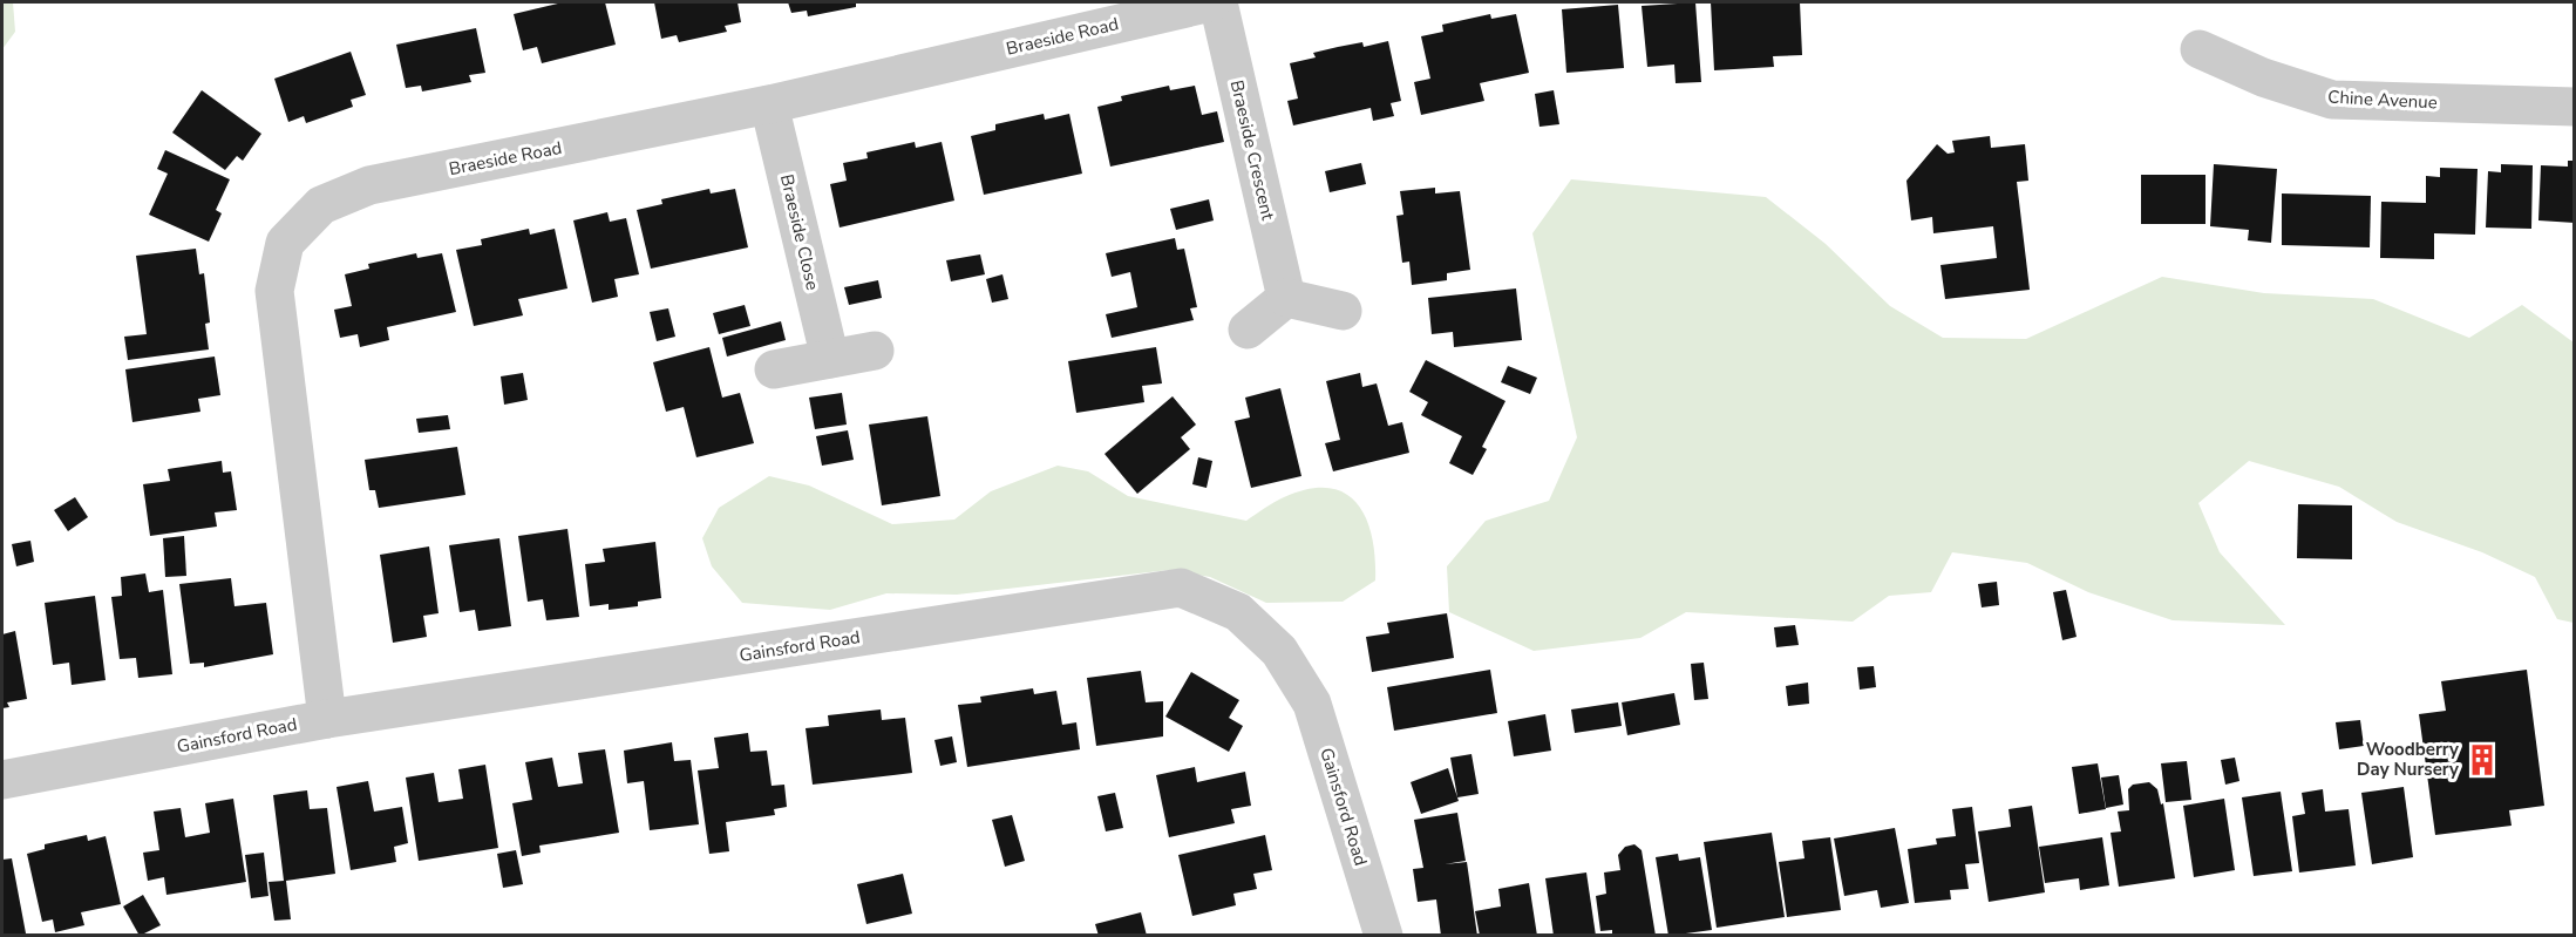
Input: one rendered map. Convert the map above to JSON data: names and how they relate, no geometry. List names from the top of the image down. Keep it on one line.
{"streets":{"street":["Braeside Road","Chine Avenue","Braeside Crescent","Braeside Close","Gainsford Road"]},"crossings":[["Braeside Road","Braeside Close"],["Braeside Road","Gainsford Road"]],"places":{"building":["Woodberry Day Nursery"]}}
